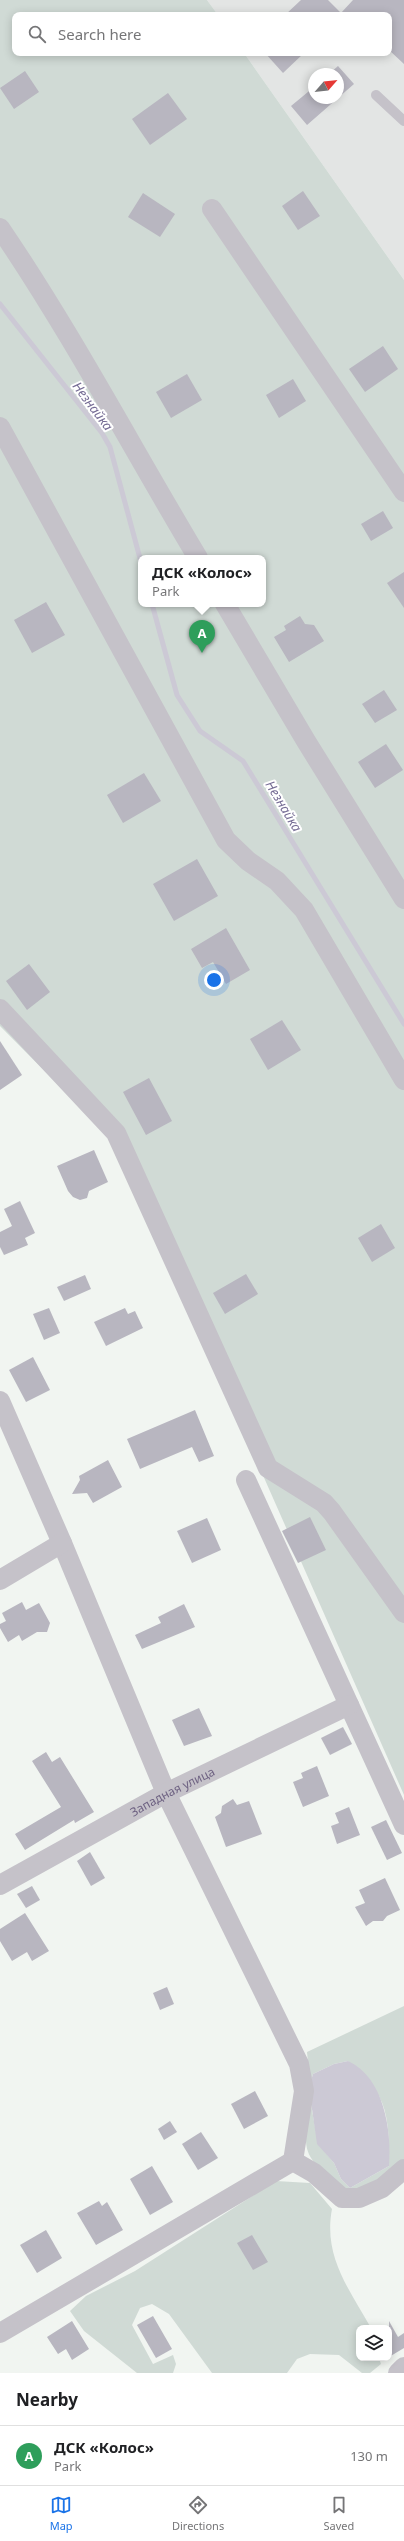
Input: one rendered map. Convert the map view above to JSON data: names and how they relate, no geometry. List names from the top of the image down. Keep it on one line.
{"streets":{"street":["Западная улица"]},"water":["Незнайка"],"north":"top right","page":{"search":"Search here","popup":["ДСК «Колос»","Park"],"pins":"A","heading":"Nearby","list":[{"mark":"A","name":"ДСК «Колос»","note":"Park","value":"130 m"}],"nav":["Map","Directions","Saved"]}}
